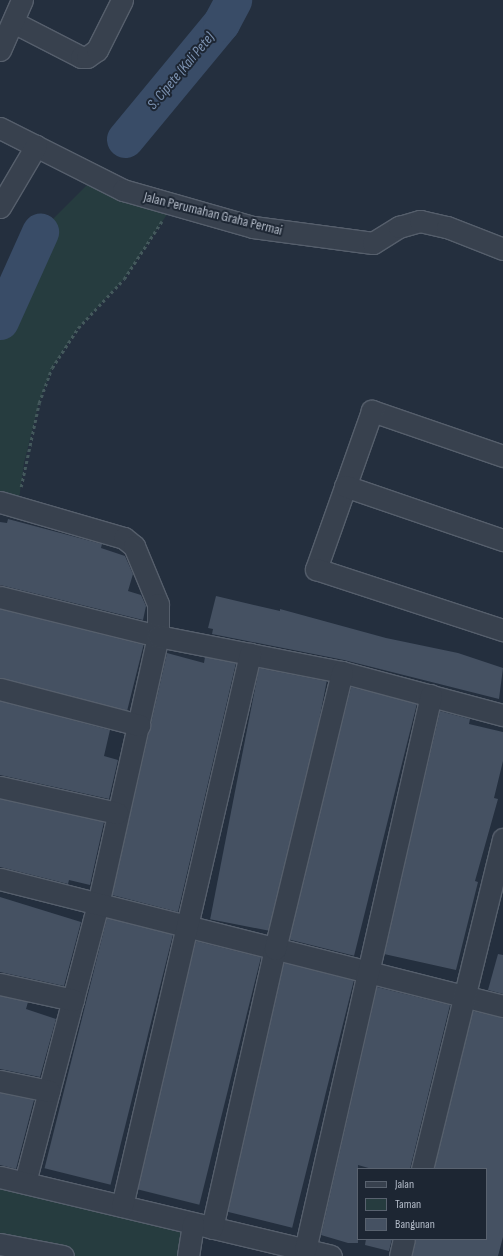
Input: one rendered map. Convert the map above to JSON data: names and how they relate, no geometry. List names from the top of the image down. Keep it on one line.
{"streets":{"street":["Jalan Perumahan Graha Permai"]},"water":["S. Cipete (Kali Pete)"],"legend":["Jalan","Taman","Bangunan"]}
